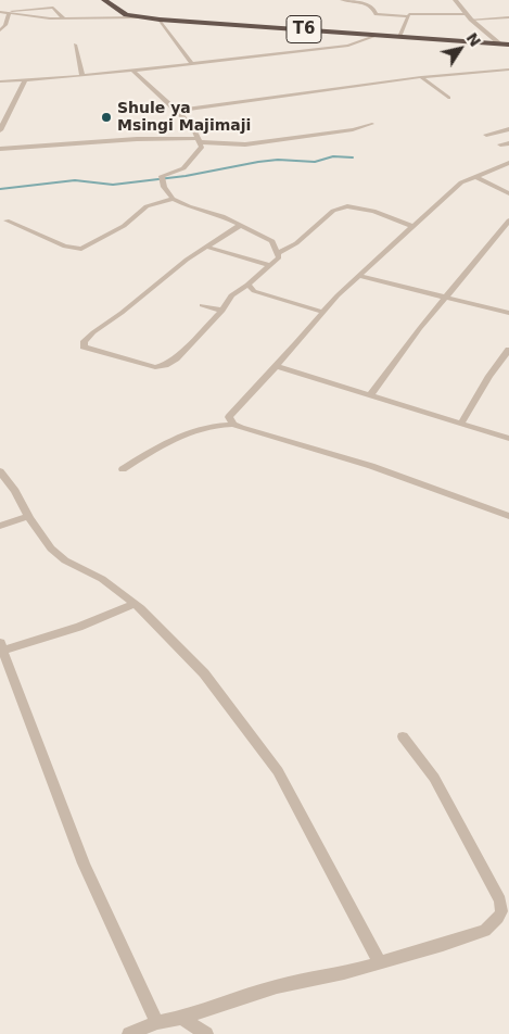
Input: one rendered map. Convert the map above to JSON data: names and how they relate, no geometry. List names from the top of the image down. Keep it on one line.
{"streets":{"highway":["T6"]},"places":["Shule ya Msingi Majimaji"],"north":"top right"}
